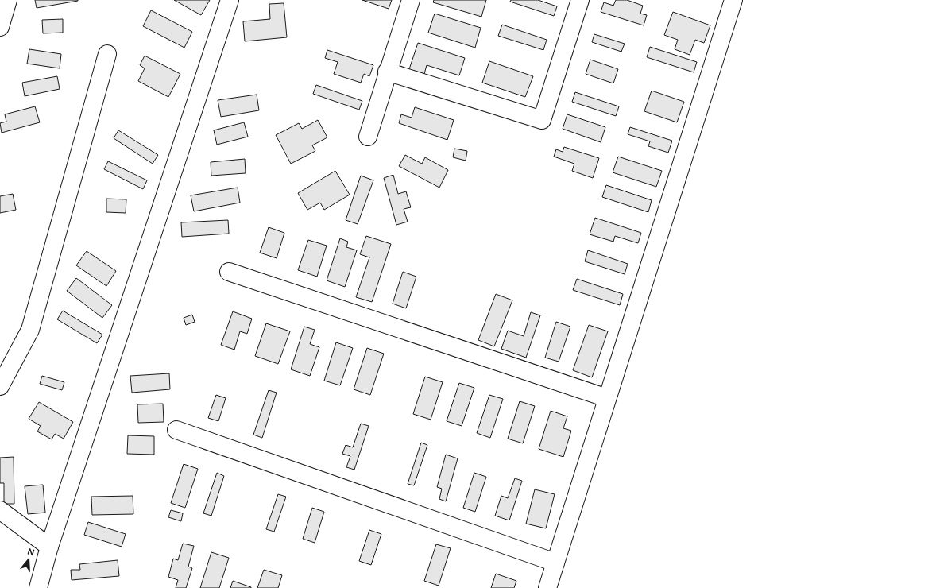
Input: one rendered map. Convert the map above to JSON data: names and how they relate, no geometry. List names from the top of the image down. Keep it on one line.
{"north":"top"}
